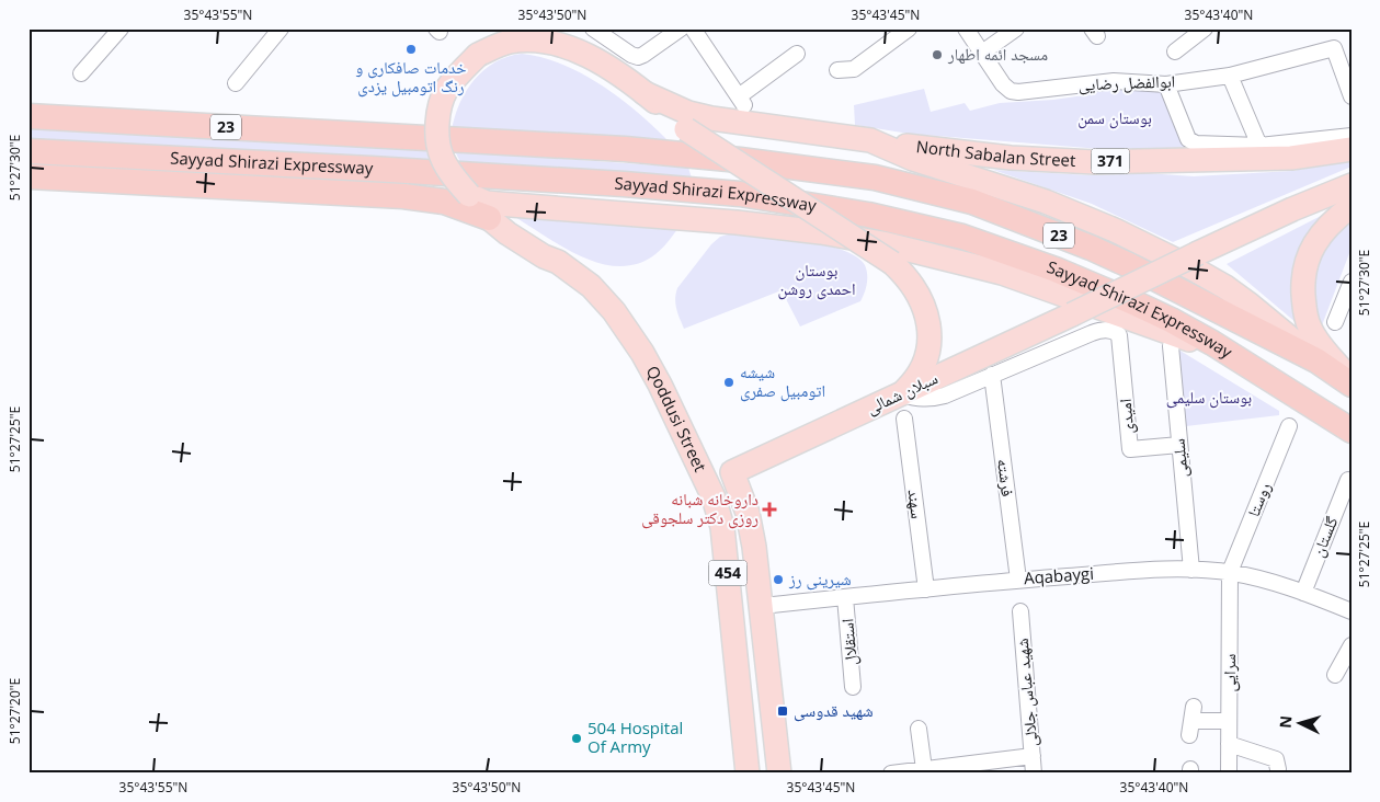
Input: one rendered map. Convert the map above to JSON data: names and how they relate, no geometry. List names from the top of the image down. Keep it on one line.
{"streets":{"highway":["23","Sayyad Shirazi Expressway"],"main road":["North Sabalan Street","371","سبلان شمالی","Qoddusi Street","454"],"street":["ابوالفضل رضایی","امیدی","سلیمی","فرشته","روستا","سهند","گلستان","Aqabaygi","استقلال","سرایی","شهید عباس جلالی"]},"crossings":[["North Sabalan Street","371"],["سبلان شمالی","454"],["سبلان شمالی","Aqabaygi"],["امیدی","سلیمی"],["امیدی","فرشته"],["سلیمی","Aqabaygi"],["فرشته","Aqabaygi"],["روستا","Aqabaygi"],["روستا","سرایی"],["سهند","Aqabaygi"],["گلستان","Aqabaygi"],["454","Aqabaygi"],["Aqabaygi","استقلال"],["Aqabaygi","سرایی"]],"parks":["بوستان سمن","بوستان احمدی روشن","بوستان سلیمی"],"places":{"other":["خدمات صافکاری و رنگ اتومبیل یزدی","مسجد ائمه اطهار","شیشه اتومبیل صفری","شیرینی رز","504 Hospital Of Army"],"health":["داروخانه شبانه روزی دکتر سلجوقی"],"transit":["شهید قدوسی"]},"north":"left","coordinates":["35°43'55\"N","35°43'50\"N","35°43'45\"N","35°43'40\"N","51°27'30\"E","51°27'25\"E","51°27'20\"E"]}
